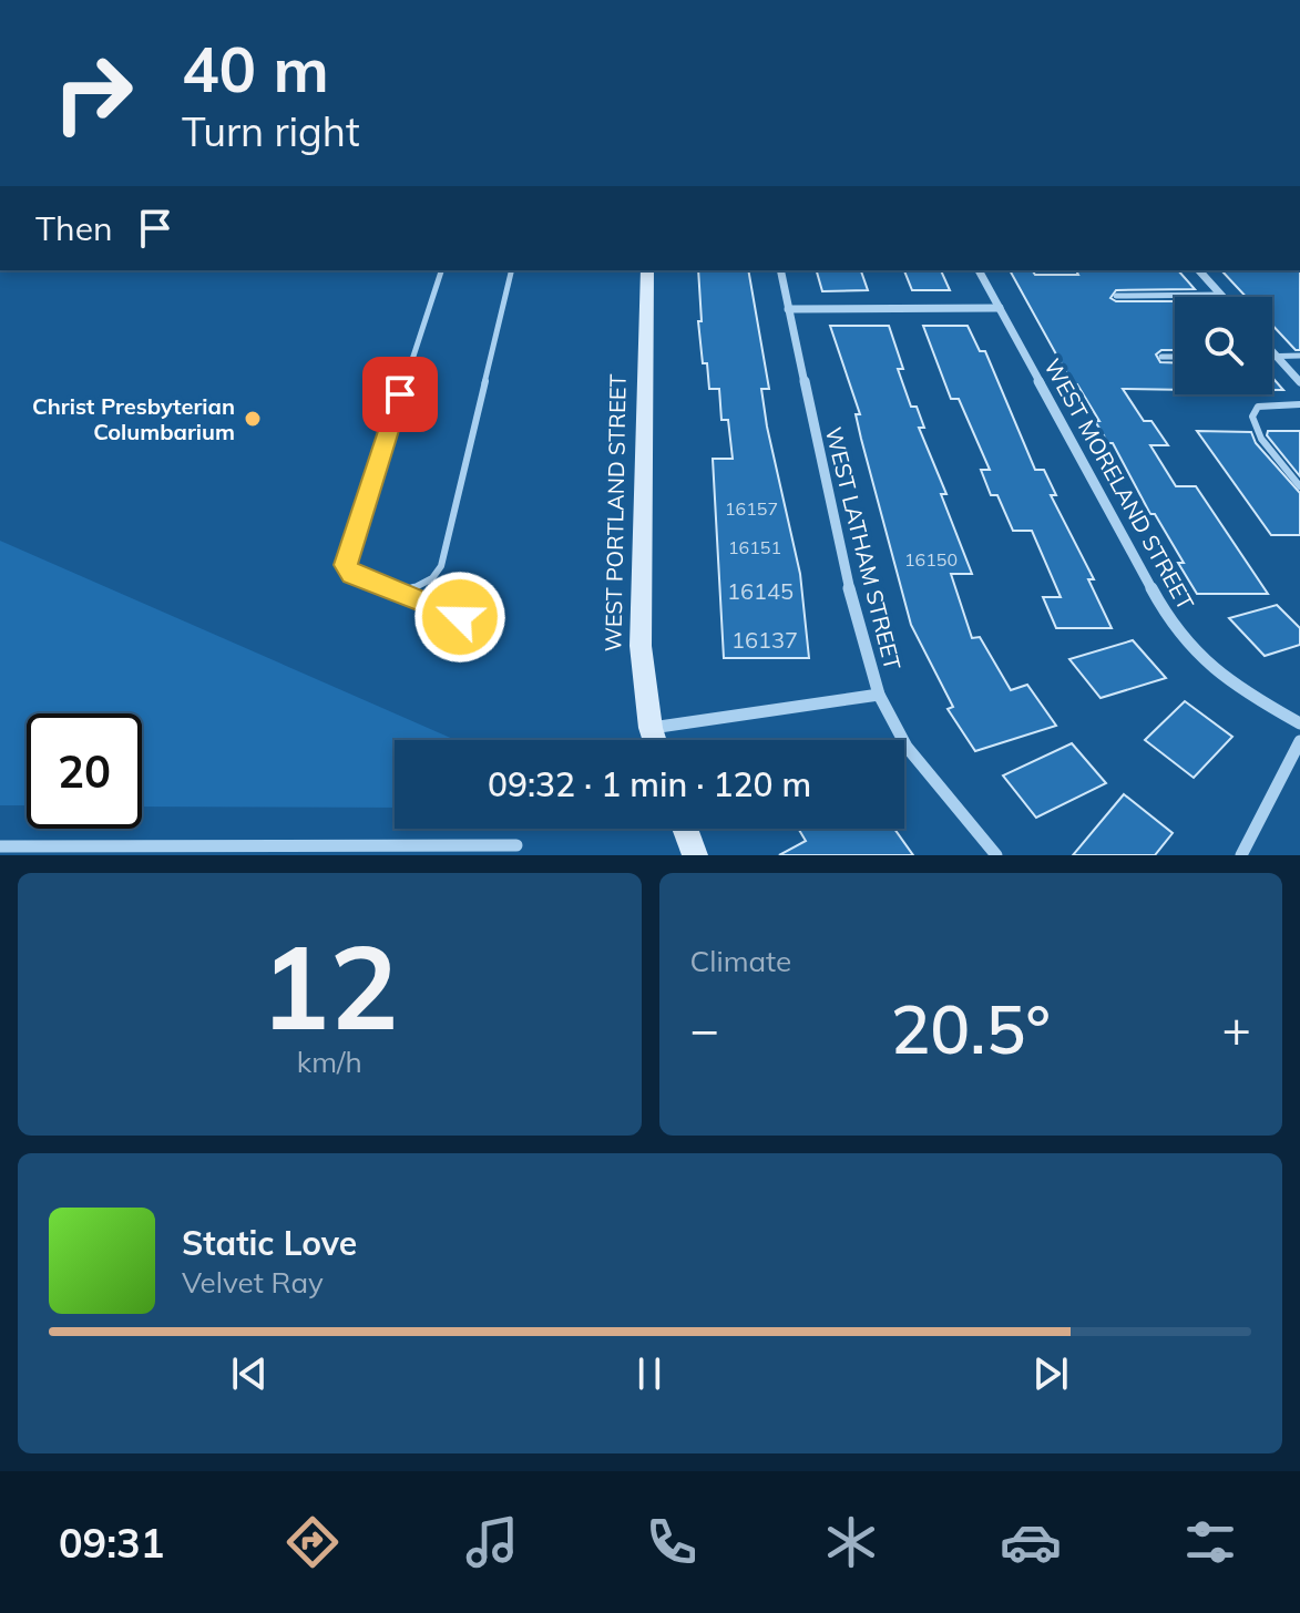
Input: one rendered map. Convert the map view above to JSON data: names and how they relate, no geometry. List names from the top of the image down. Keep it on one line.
{"streets":{"street":["WEST MORELAND STREET","WEST PORTLAND STREET","WEST LATHAM STREET"]},"places":["Christ Presbyterian Columbarium"],"house_numbers":["16157","16151","16150","16145","16137"],"page":{"turn":["40 m","Turn right"],"then":"Then","limit":"20","trip":"09:32 · 1 min · 120 m","tile":[["12","km/h"],"Climate"],"heat":["−","20.5°","+"],"song":["Static Love","Velvet Ray"],"tabs":"09:31"}}
